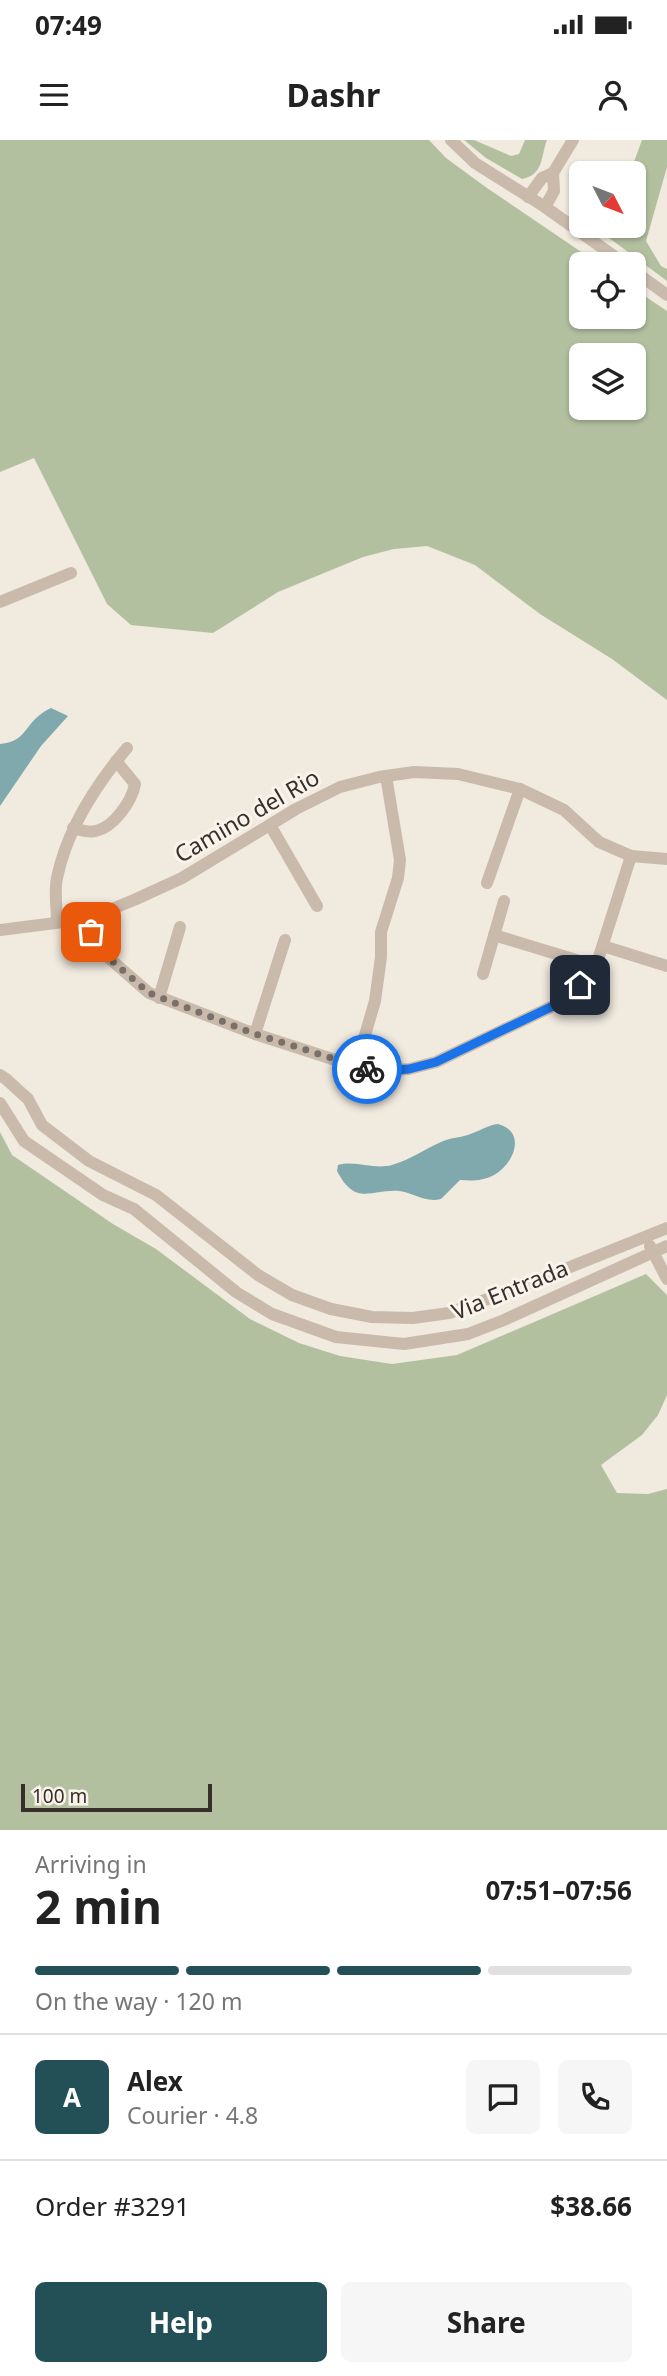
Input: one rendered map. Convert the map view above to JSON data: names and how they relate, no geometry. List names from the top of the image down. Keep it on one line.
{"streets":{"street":["Camino del Rio","Via Entrada"]},"scale_bar":"100 m","north":"bottom right","page":{"status":"07:49","header":"Dashr","scale":"100 m","heading":["2 min","Arriving in","07:51–07:56"],"panel":["Alex","Courier · 4.8","Order #3291","$38.66"],"bar":"On the way · 120 m","round":"A","buttons":["Help","Share"]}}
